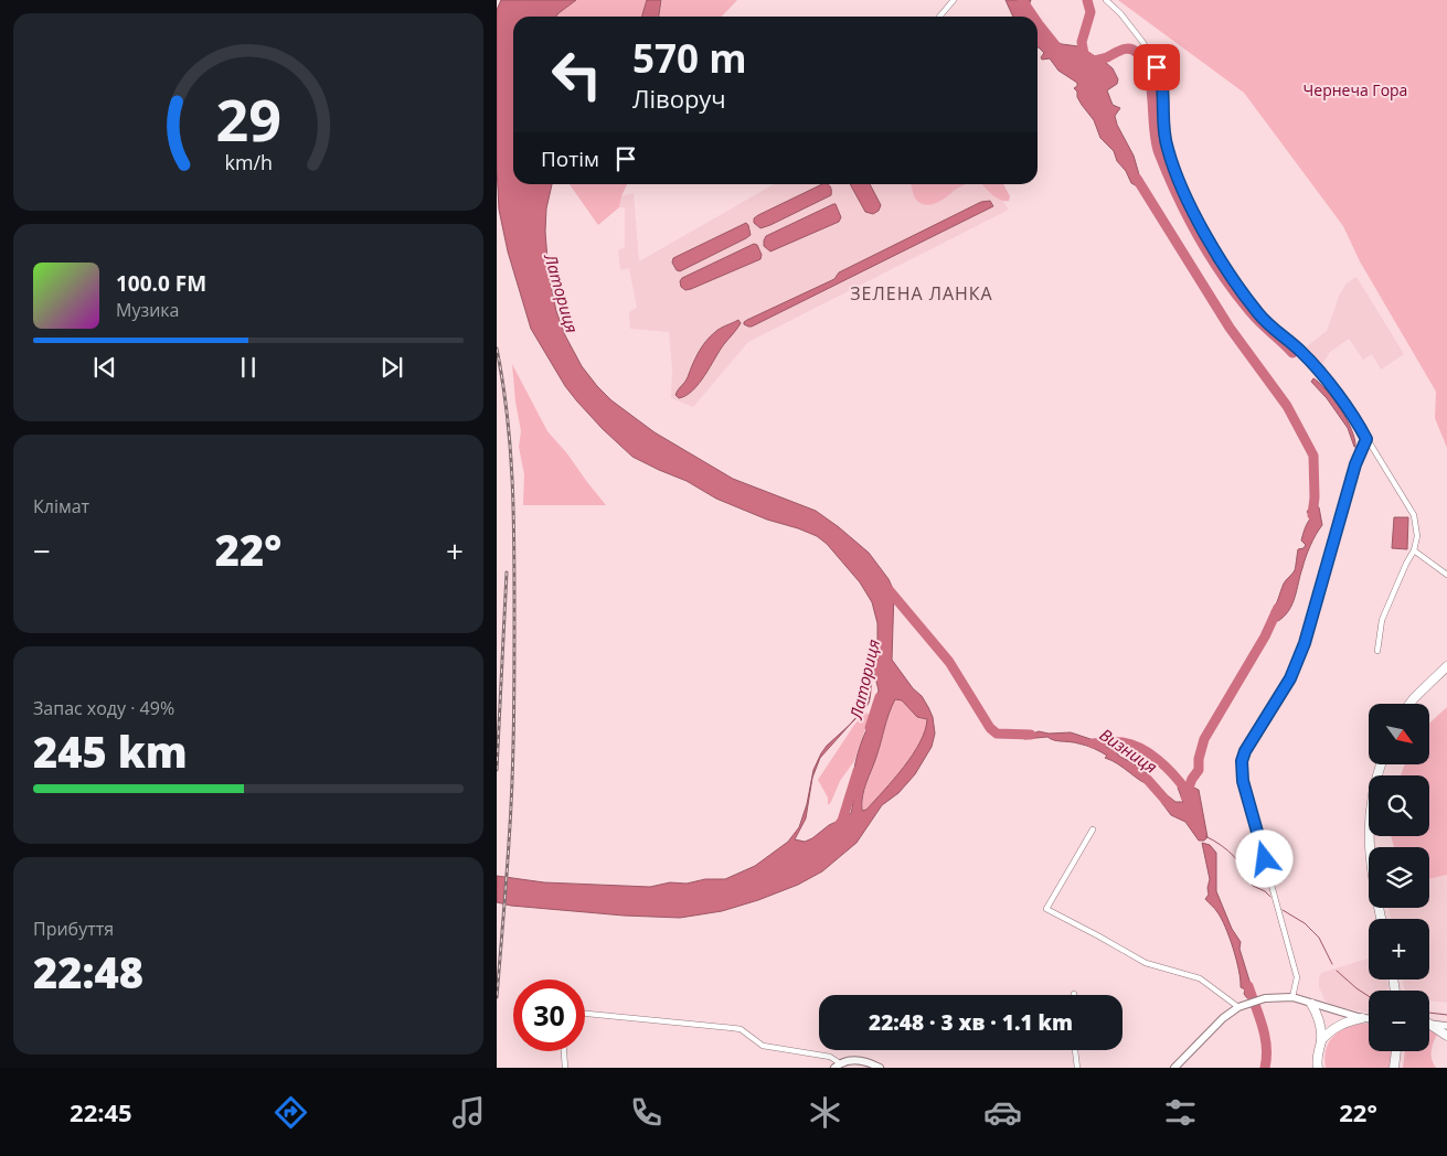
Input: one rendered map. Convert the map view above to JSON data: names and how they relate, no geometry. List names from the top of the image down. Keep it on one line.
{"districts":["ЗЕЛЕНА ЛАНКА"],"water":["Латориця","Визниця"],"parks":["Чернеча Гора"],"north":"bottom right","page":{"turn":["570 m","Ліворуч"],"then":"Потім","song":["100.0 FM","Музика"],"tile":["Клімат",["Запас ходу · 49%","245 km"],["Прибуття","22:48"]],"heat":["−","22°","+"],"map_buttons":["+","−"],"limit":"30","trip":"22:48 · 3 хв · 1.1 km","tabs":["22:45","22°"],"gauge":["29","km/h"]}}
